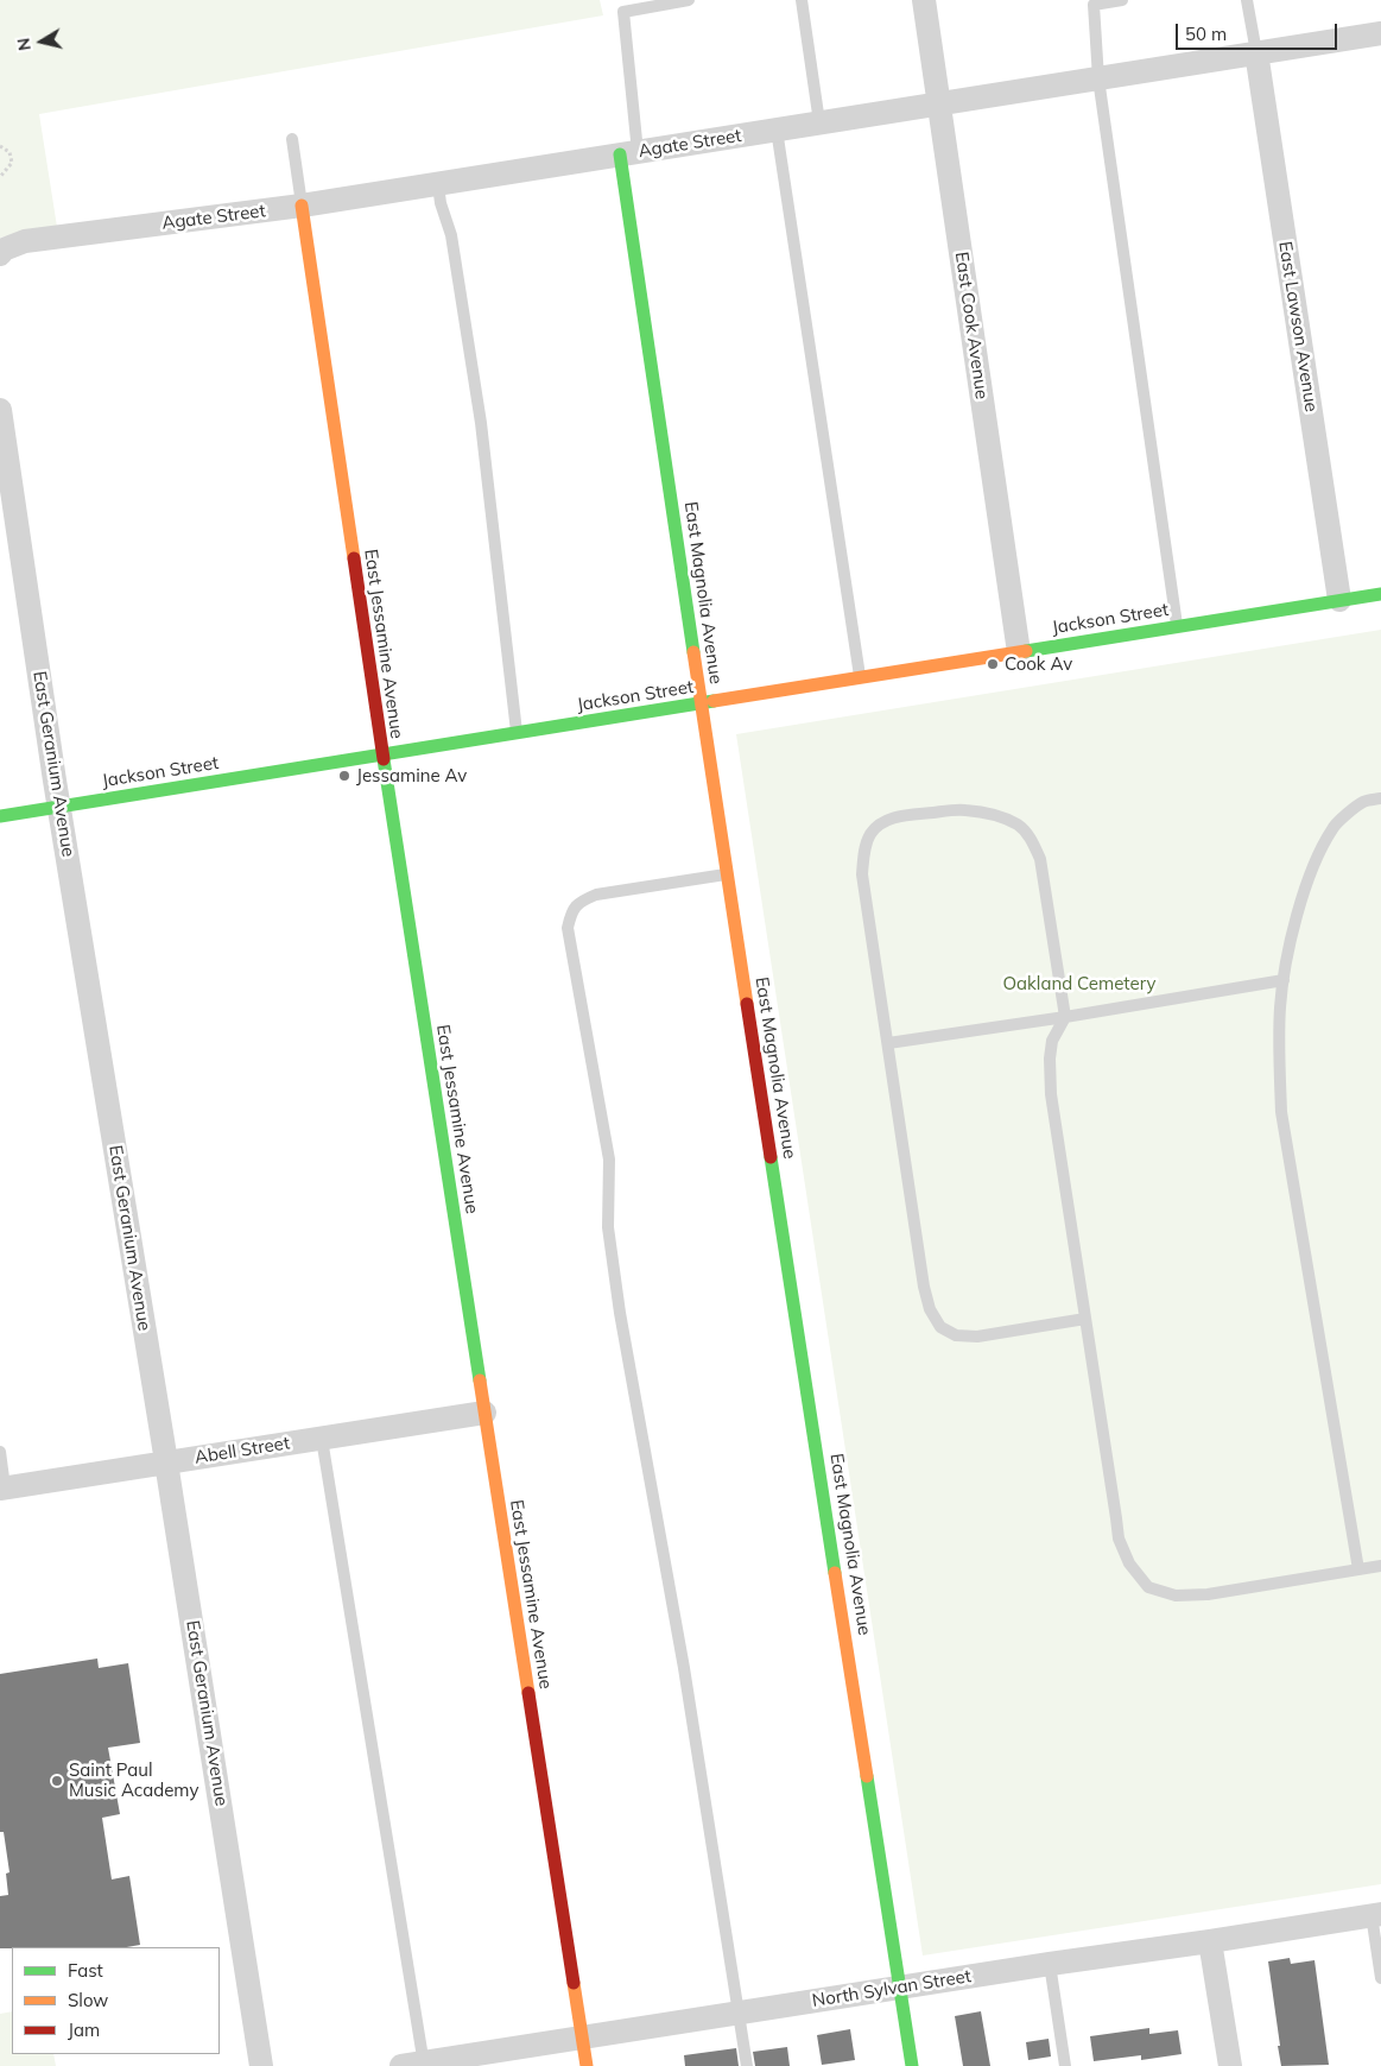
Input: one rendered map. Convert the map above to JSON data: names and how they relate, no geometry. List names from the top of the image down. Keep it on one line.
{"streets":{"street":["Agate Street","East Cook Avenue","East Lawson Avenue","East Magnolia Avenue","Jackson Street","East Jessamine Avenue","East Geranium Avenue","Abell Street","North Sylvan Street"]},"crossings":[["Agate Street","East Cook Avenue"],["Agate Street","East Lawson Avenue"],["Agate Street","East Magnolia Avenue"],["Agate Street","East Jessamine Avenue"],["East Cook Avenue","Jackson Street"],["East Lawson Avenue","Jackson Street"],["East Magnolia Avenue","Jackson Street"],["East Magnolia Avenue","North Sylvan Street"],["Jackson Street","East Jessamine Avenue"],["Jackson Street","East Geranium Avenue"],["East Jessamine Avenue","Abell Street"],["East Jessamine Avenue","North Sylvan Street"],["East Geranium Avenue","Abell Street"]],"parks":["Oakland Cemetery"],"places":["Cook Av","Jessamine Av","Saint Paul Music Academy"],"legend":["Fast","Slow","Jam"],"scale_bar":"50 m","north":"left"}
